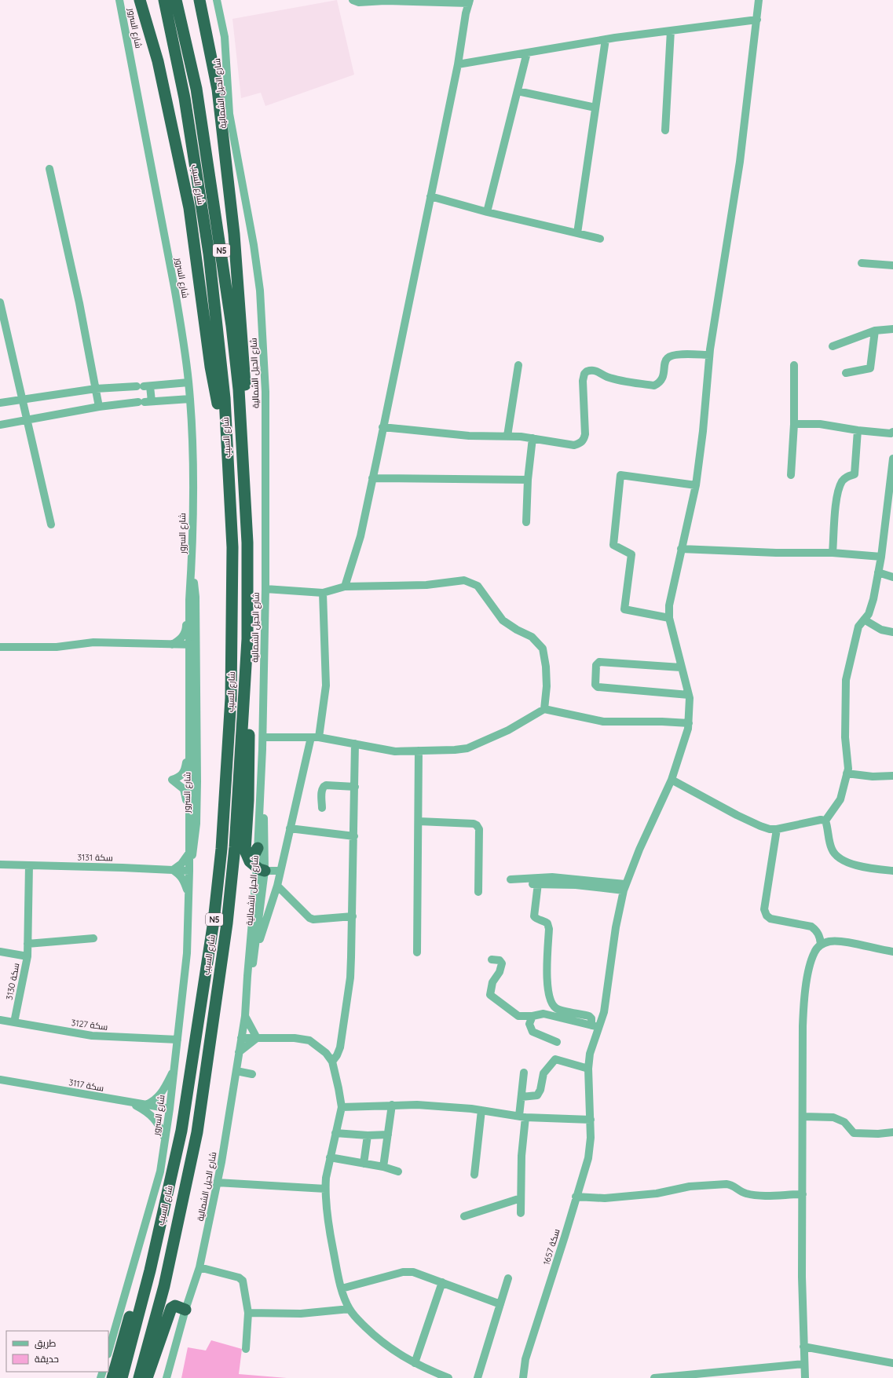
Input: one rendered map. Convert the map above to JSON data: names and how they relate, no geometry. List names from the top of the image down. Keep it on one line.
{"streets":{"highway":["شارع السيب","N5"],"street":["شارع السرور","شارع الحيل الشمالية","سكة 3131","سكة 3130","سكة 3127","سكة 3117","سكة 1657"]},"crossings":[["شارع السرور","سكة 3131"],["شارع السرور","سكة 3127"],["شارع السرور","سكة 3117"],["سكة 3131","سكة 3130"],["سكة 3130","سكة 3127"]],"legend":["طريق","حديقة"]}
